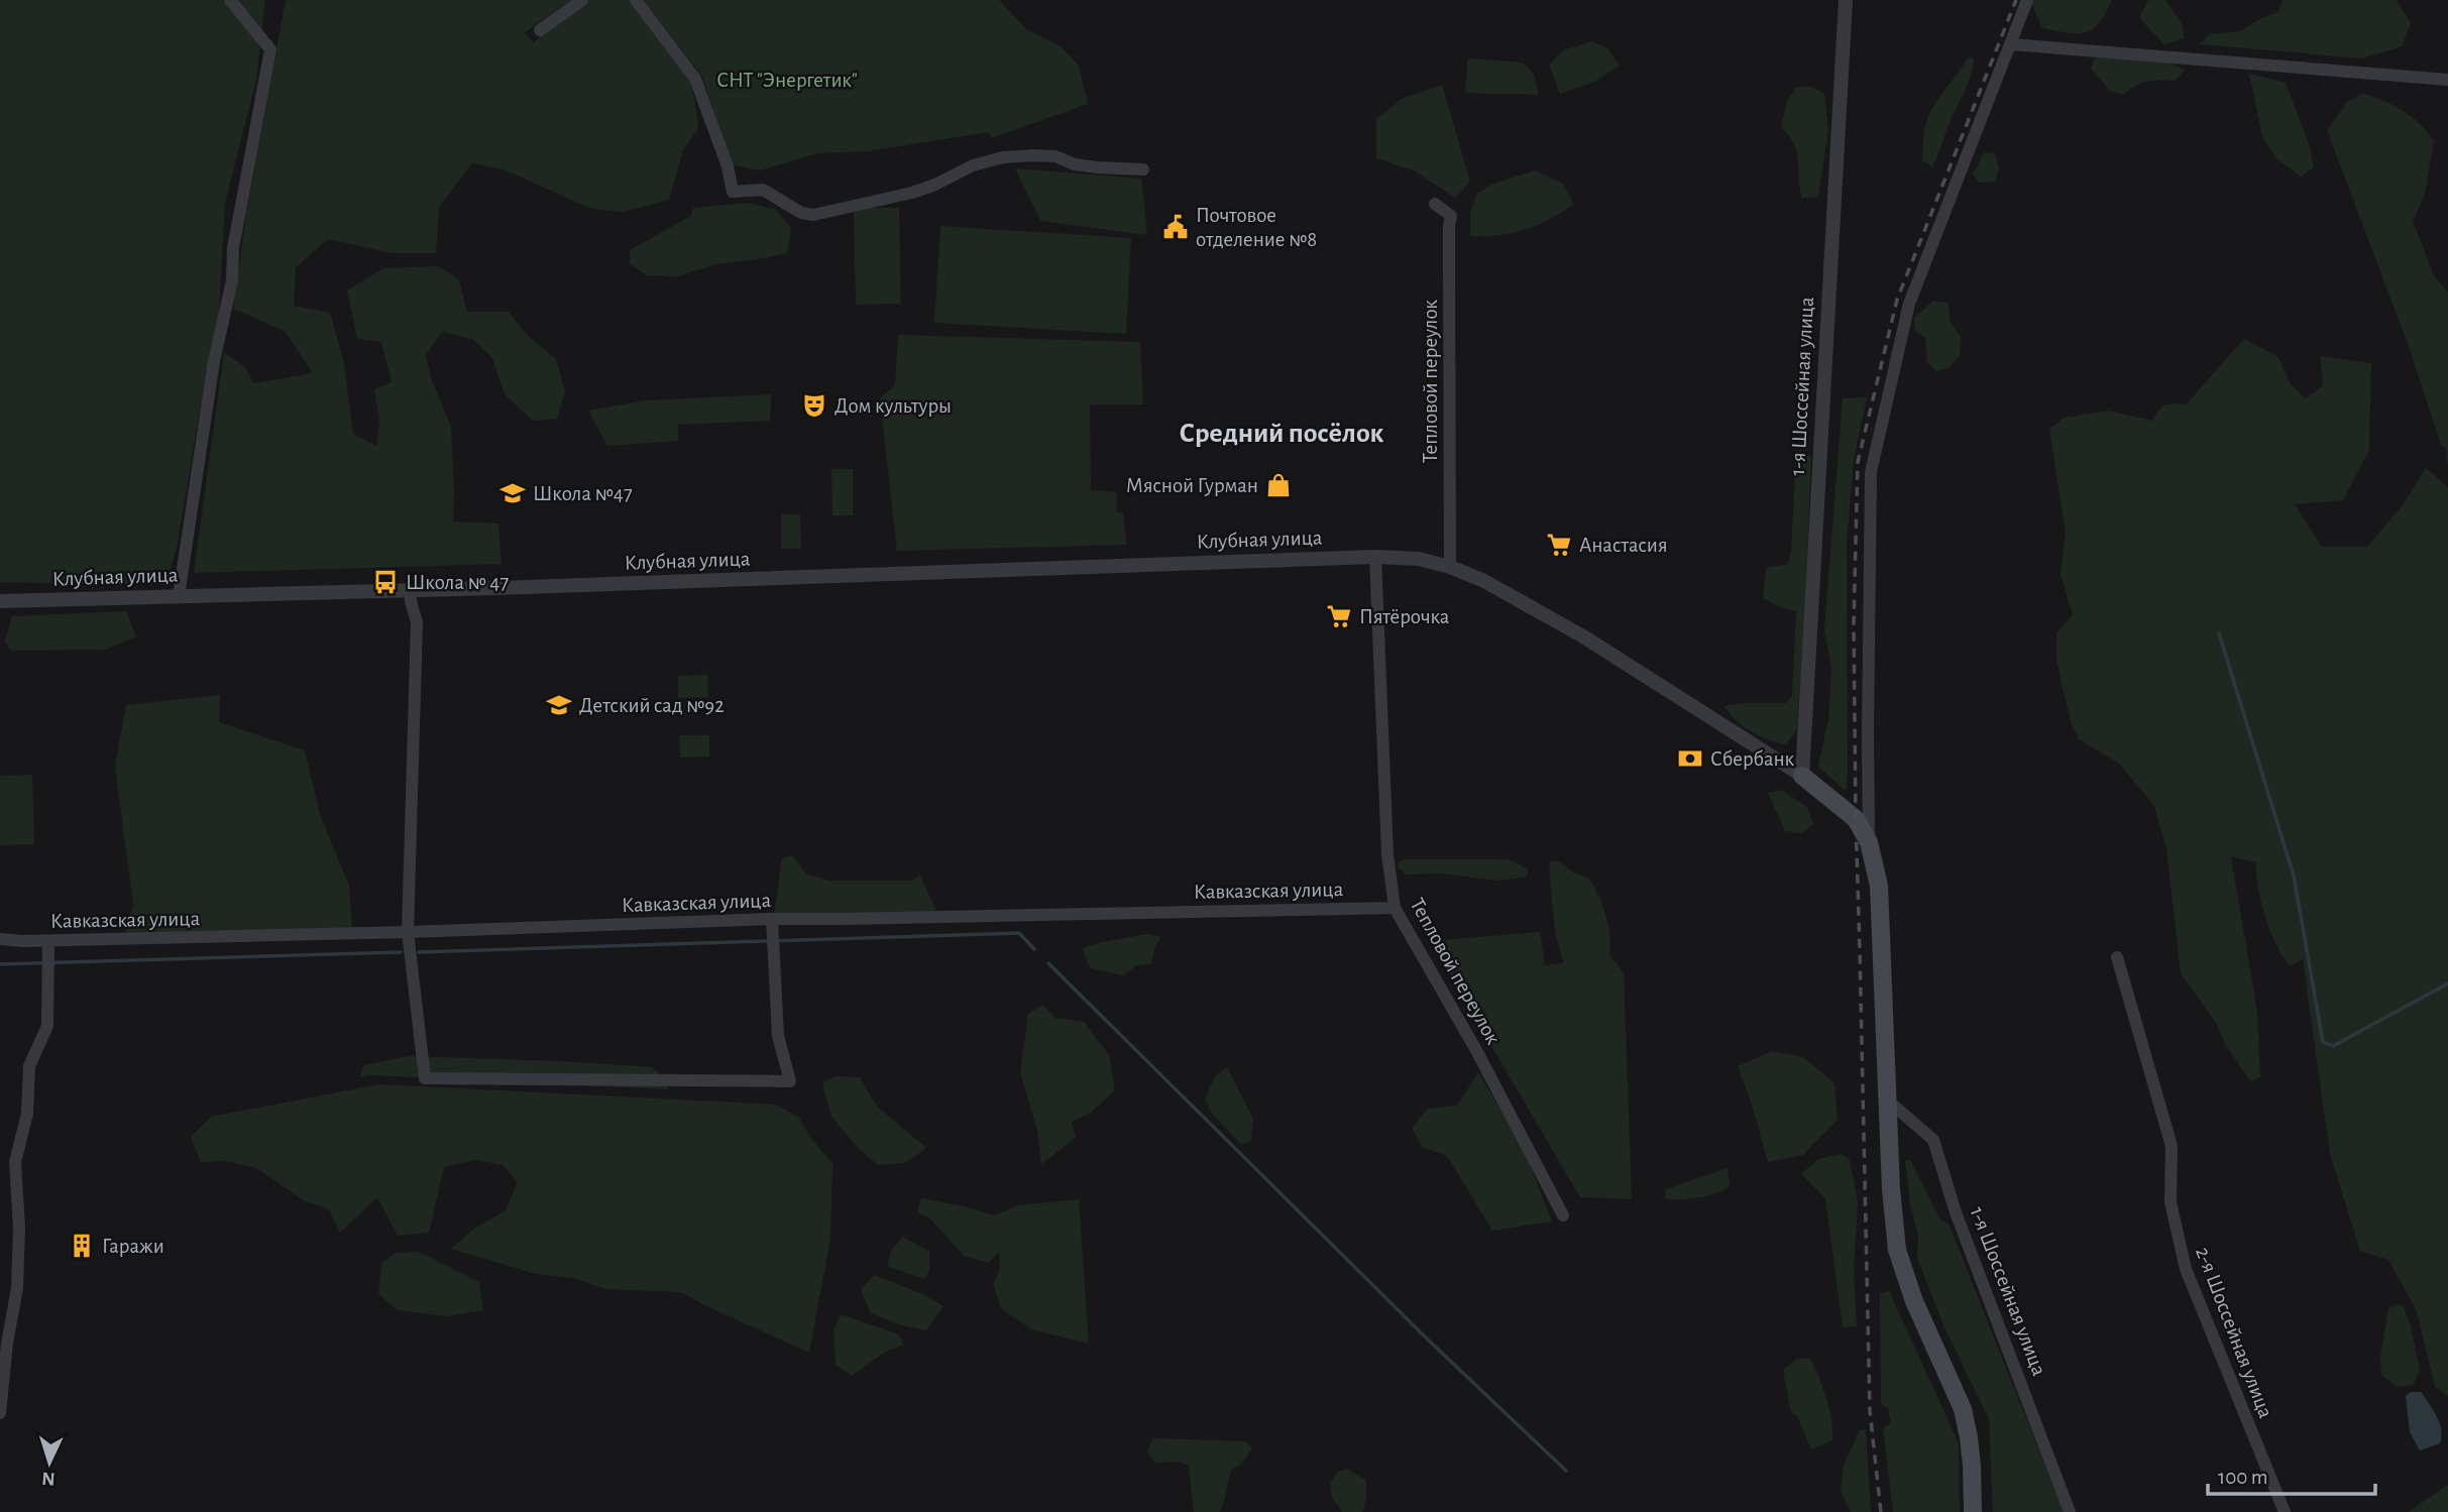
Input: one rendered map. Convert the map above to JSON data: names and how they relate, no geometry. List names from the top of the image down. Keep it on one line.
{"streets":{"street":["Тепловой переулок","1-я Шоссейная улица","Клубная улица","Кавказская улица","2-я Шоссейная улица"]},"crossings":[["Тепловой переулок","Клубная улица"],["Тепловой переулок","Кавказская улица"],["1-я Шоссейная улица","Клубная улица"]],"districts":["Средний посёлок"],"parks":["СНТ \"Энергетик\""],"places":{"public building":["Почтовое отделение №8"],"theatre":["Дом культуры"],"shop":["Мясной Гурман"],"school or university":["Школа №47","Детский сад №92"],"supermarket":["Анастасия","Пятёрочка"],"bus stop":["Школа № 47"],"bank":["Сбербанк"],"building":["Гаражи"]},"scale_bar":"100 m","north":"bottom"}
